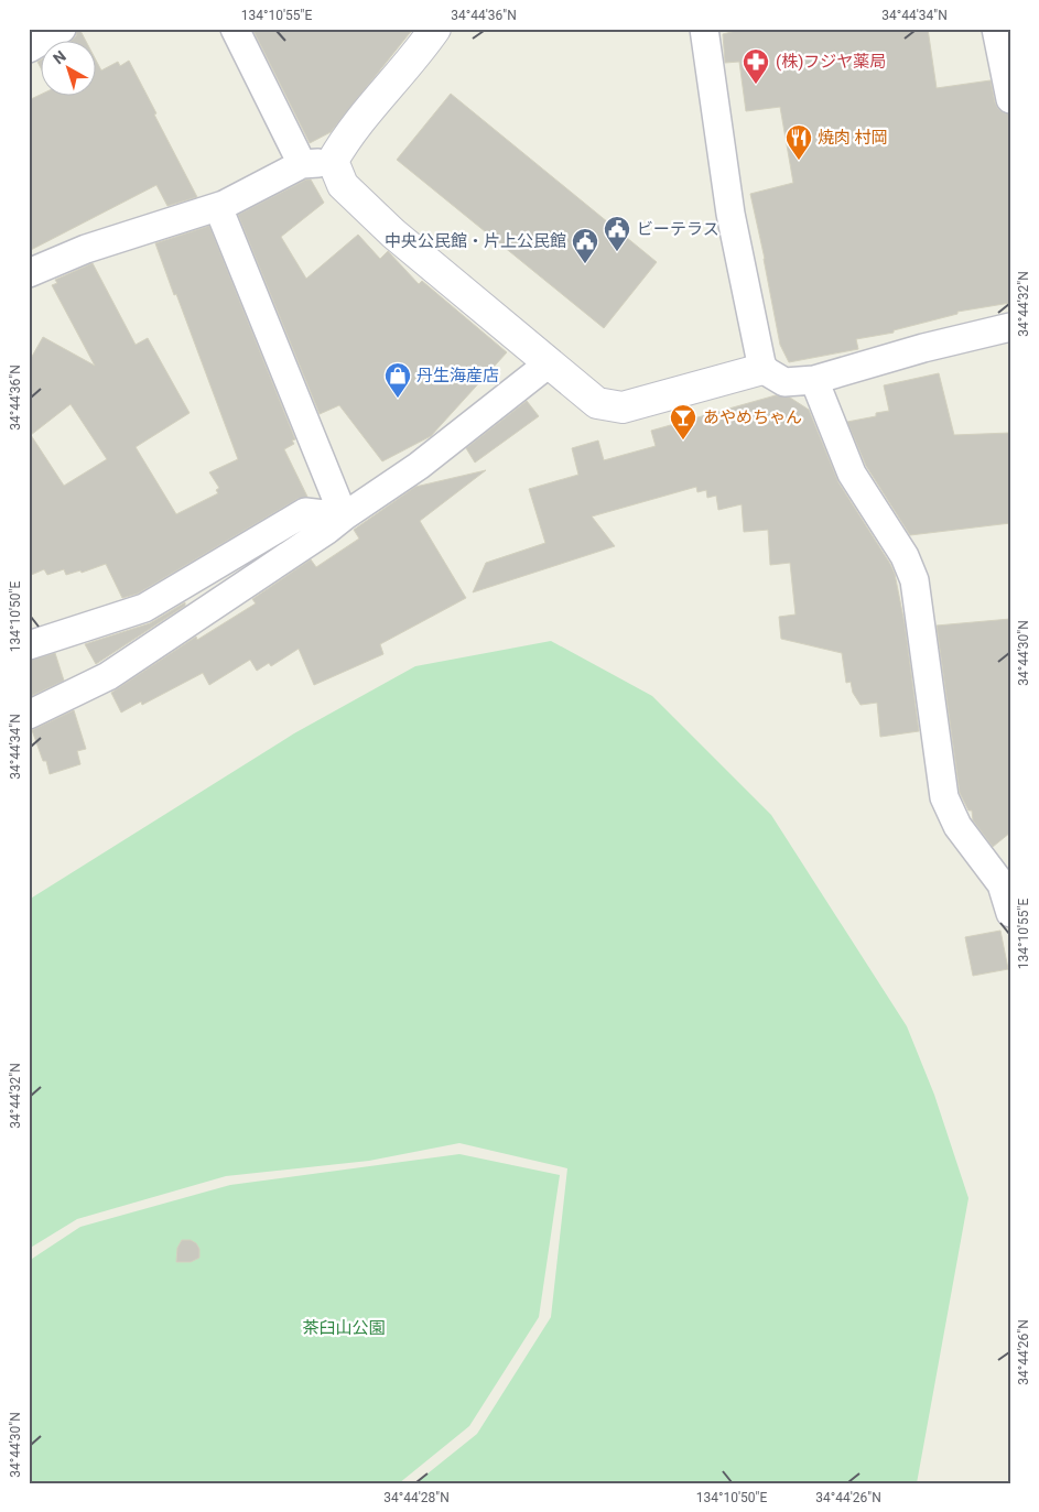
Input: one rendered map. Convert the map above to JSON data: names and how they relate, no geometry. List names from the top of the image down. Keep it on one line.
{"parks":["茶臼山公園"],"places":{"pharmacy":["(株)フジヤ薬局"],"restaurant":["焼肉 村岡"],"public building":["ビーテラス","中央公民館・片上公民館"],"shop":["丹生海産店"],"bar":["あやめちゃん"]},"north":"top left","coordinates":["134°10'55\"E","34°44'36\"N","34°44'34\"N","34°44'32\"N","134°10'50\"E","34°44'30\"N","34°44'26\"N","34°44'28\"N"]}
